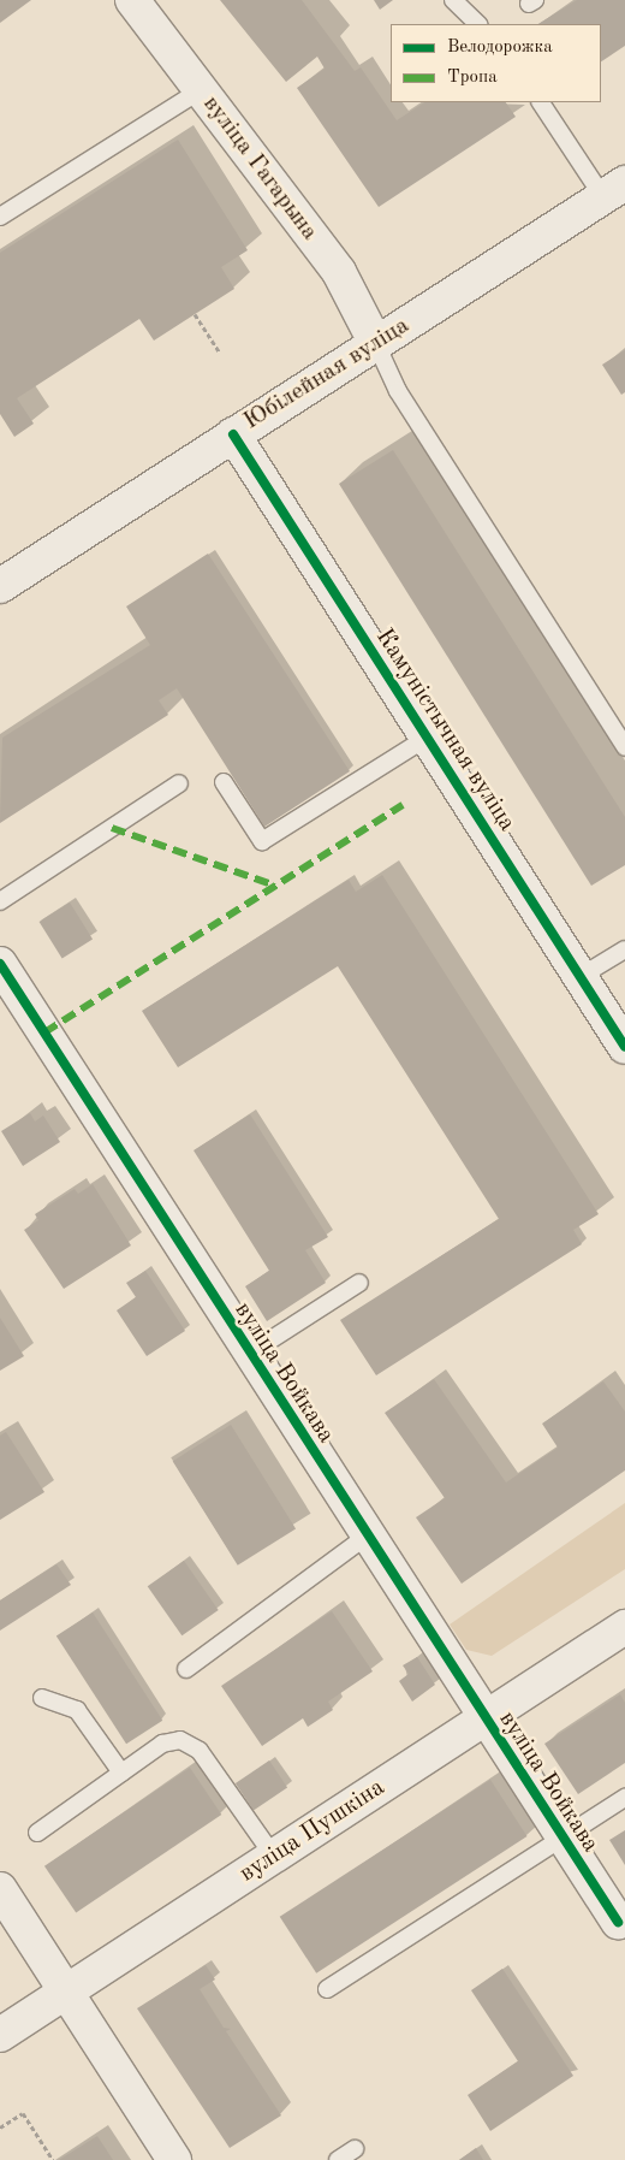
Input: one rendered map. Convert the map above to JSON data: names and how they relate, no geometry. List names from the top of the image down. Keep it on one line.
{"streets":{"street":["вуліца Гагарына","Юбілейная вуліца","Камуністычная вуліца","вуліца Войкава","вуліца Пушкіна"]},"crossings":[["вуліца Гагарына","Юбілейная вуліца"],["Юбілейная вуліца","Камуністычная вуліца"],["вуліца Войкава","вуліца Пушкіна"]],"legend":["Велодорожка","Тропа"]}
